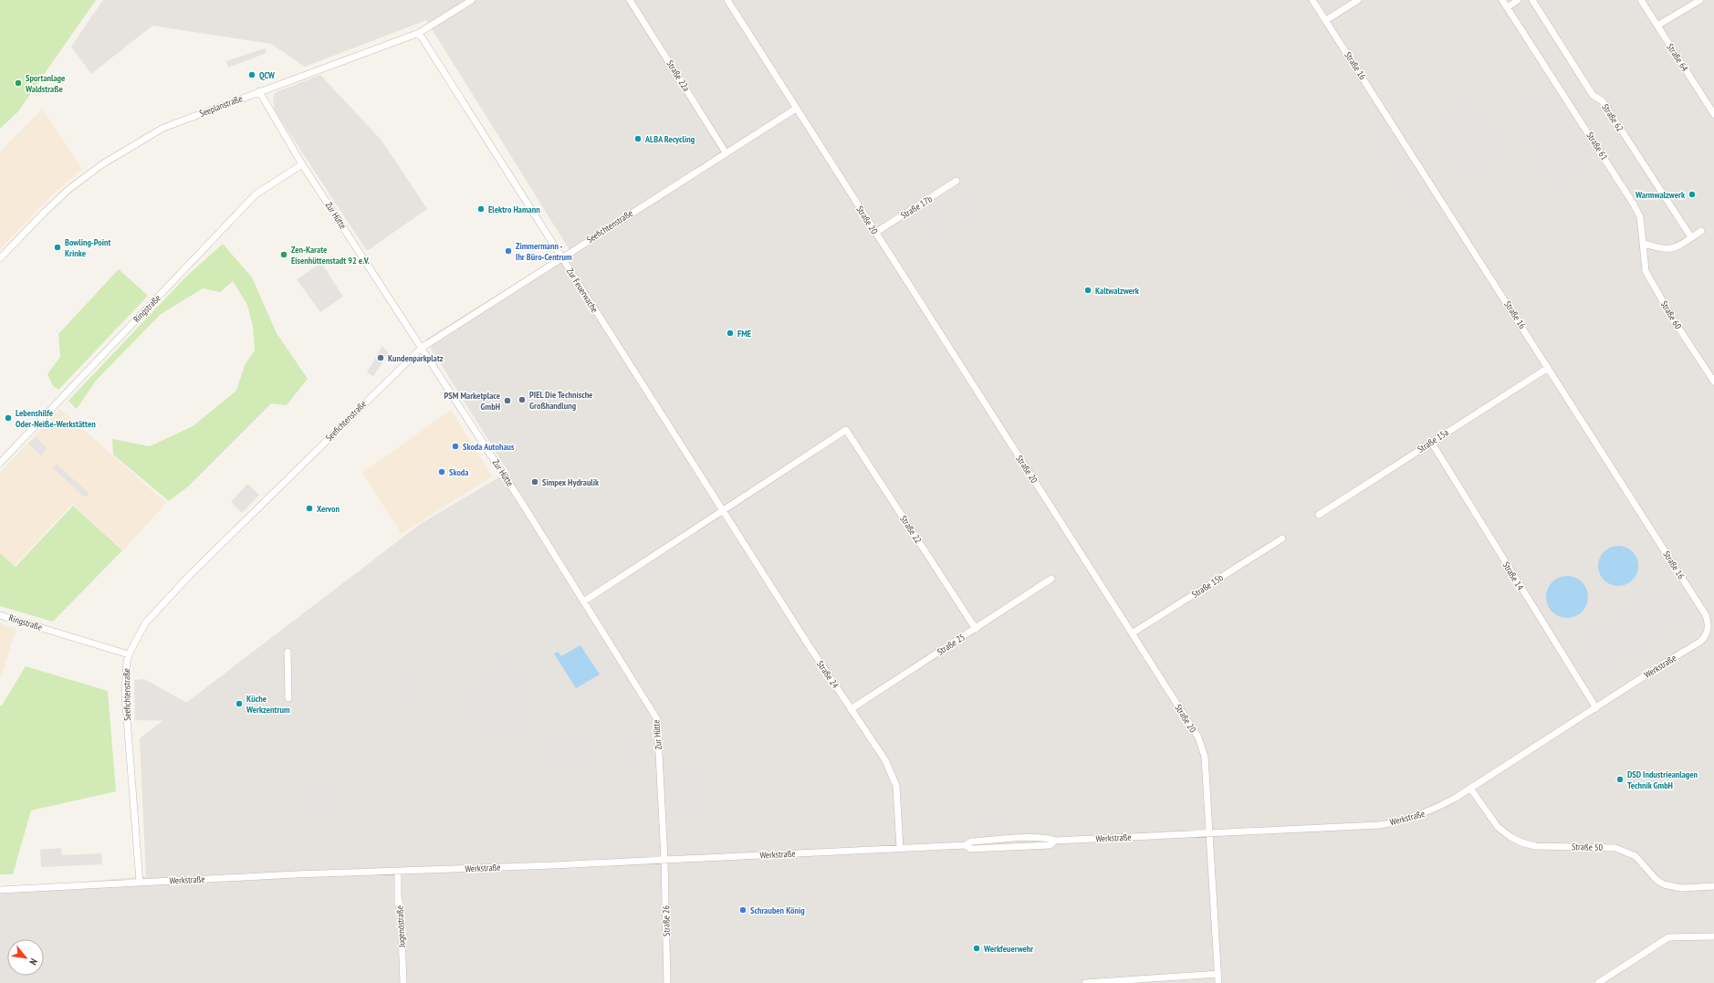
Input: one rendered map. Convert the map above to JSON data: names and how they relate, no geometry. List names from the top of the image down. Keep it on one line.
{"streets":{"street":["Straße 64","Straße 16","Straße 22a","Seeplanstraße","Straße 62","Straße 61","Straße 17b","Zur Hütte","Straße 20","Seefichtenstraße","Zur Feuerwache","Ringstraße","Straße 60","Straße 15a","Straße 22","Straße 14","Straße 15b","Straße 25","Werkstraße","Straße 24","Straße 50","Straße 26","Jugendstraße"]},"crossings":[["Straße 16","Straße 15a"],["Straße 16","Werkstraße"],["Straße 22a","Seefichtenstraße"],["Seeplanstraße","Zur Hütte"],["Seeplanstraße","Zur Feuerwache"],["Straße 61","Straße 60"],["Straße 17b","Straße 20"],["Zur Hütte","Seefichtenstraße"],["Zur Hütte","Ringstraße"],["Zur Hütte","Werkstraße"],["Zur Hütte","Straße 26"],["Straße 20","Seefichtenstraße"],["Straße 20","Straße 15b"],["Straße 20","Werkstraße"],["Seefichtenstraße","Zur Feuerwache"],["Seefichtenstraße","Ringstraße"],["Seefichtenstraße","Werkstraße"],["Zur Feuerwache","Straße 22"],["Zur Feuerwache","Straße 24"],["Straße 15a","Straße 14"],["Straße 22","Straße 25"],["Straße 22","Straße 24"],["Straße 14","Werkstraße"],["Straße 25","Straße 24"],["Werkstraße","Straße 24"],["Werkstraße","Straße 50"],["Werkstraße","Straße 26"],["Werkstraße","Jugendstraße"]],"places":["QCW","Sportanlage Waldstraße","ALBA Recycling","Warmwalzwerk","Elektro Hamann","Bowling-Point Krinke","Zimmermann - Ihr Büro-Centrum","Zen-Karate Eisenhüttenstadt 92 e.V.","Kaltwalzwerk","FME","Kundenparkplatz","PIEL Die Technische Großhandlung","PSM Marketplace GmbH","Lebenshilfe Oder-Neiße-Werkstätten","Skoda Autohaus","Skoda","Simpex Hydraulik","Xervon","Küche Werkzentrum","DSD Industrieanlagen Technik GmbH","Schrauben König","Werkfeuerwehr"],"north":"bottom right"}
